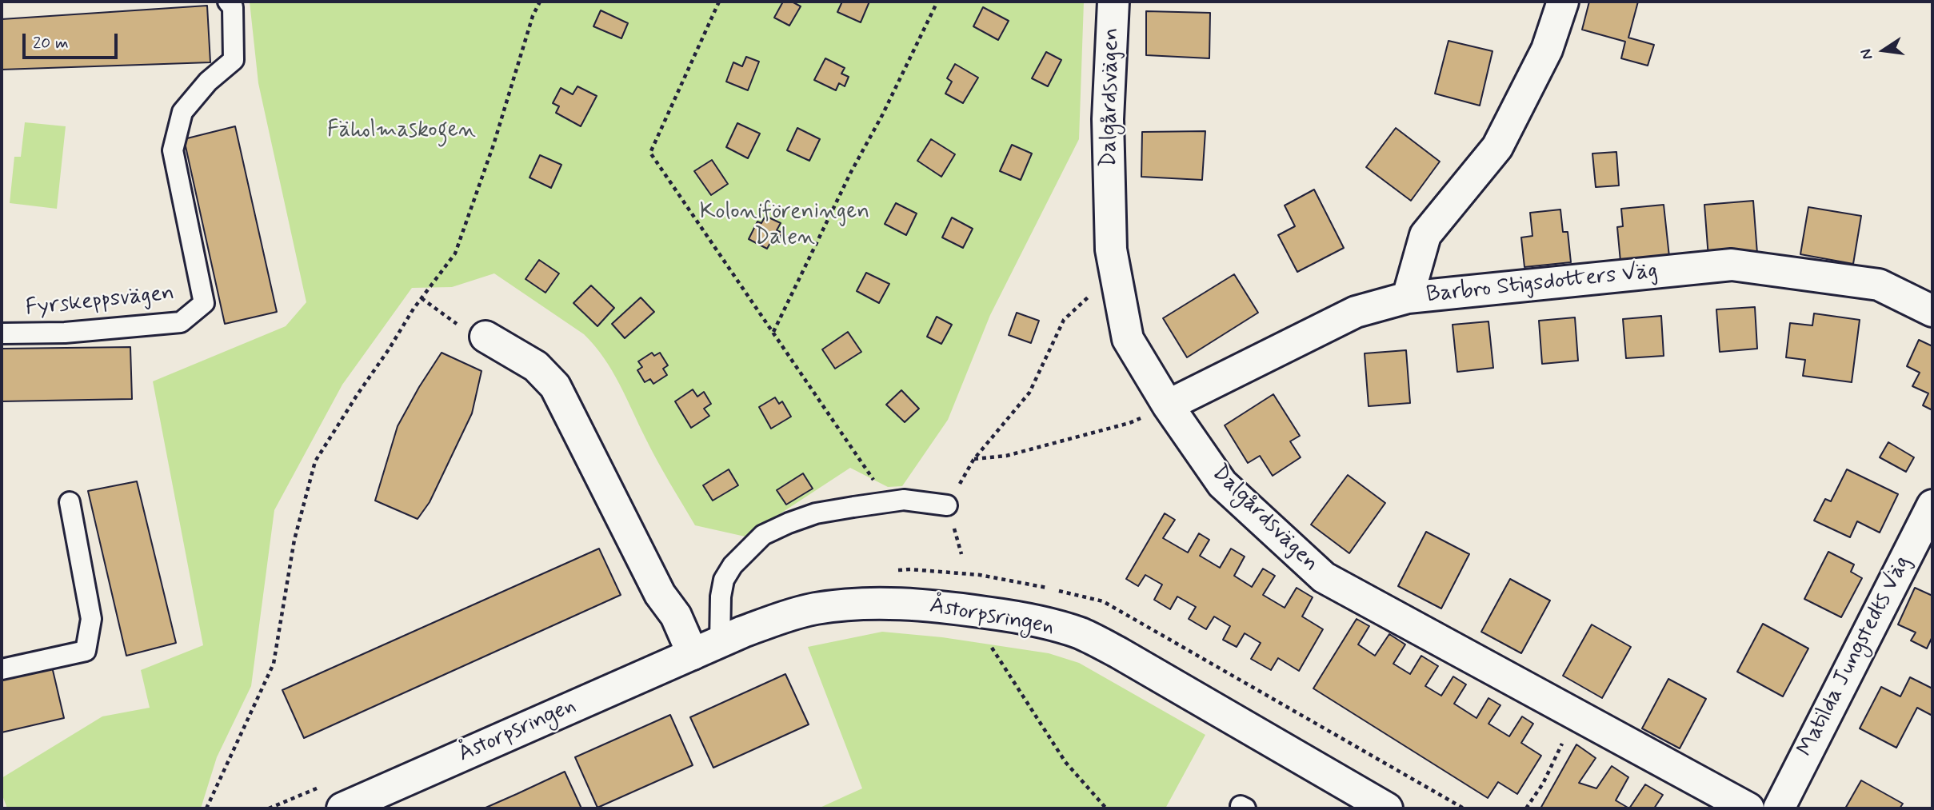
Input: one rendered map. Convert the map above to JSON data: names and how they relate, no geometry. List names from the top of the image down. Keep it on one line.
{"streets":{"street":["Dalgårdsvägen","Barbro Stigsdotters Väg","Åstorpsringen","Matilda Jungstedts Väg"],"lane":["Fyrskeppsvägen"]},"crossings":[["Dalgårdsvägen","Barbro Stigsdotters Väg"]],"parks":["Fäholmaskogen","Koloniföreningen Dalen"],"scale_bar":"20 m","north":"left"}
